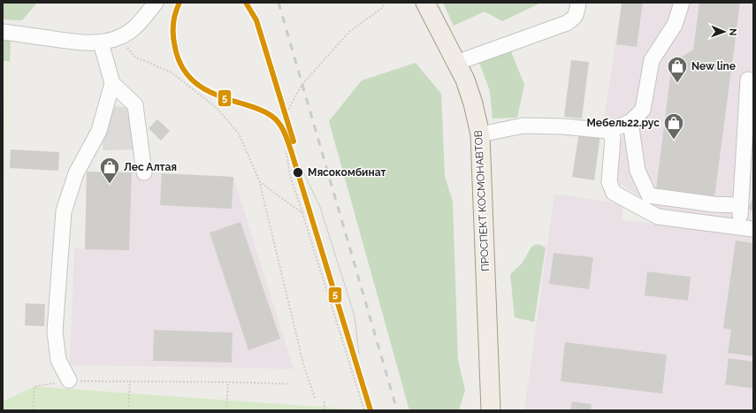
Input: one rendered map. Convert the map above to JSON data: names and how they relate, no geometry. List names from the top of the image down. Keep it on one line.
{"streets":{"main road":["ПРОСПЕКТ КОСМОНАВТОВ"]},"places":{"shop":["New line","Мебель22.рус","Лес Алтая"],"other":["Мясокомбинат"]},"lines":["transit line 5"],"north":"right"}
